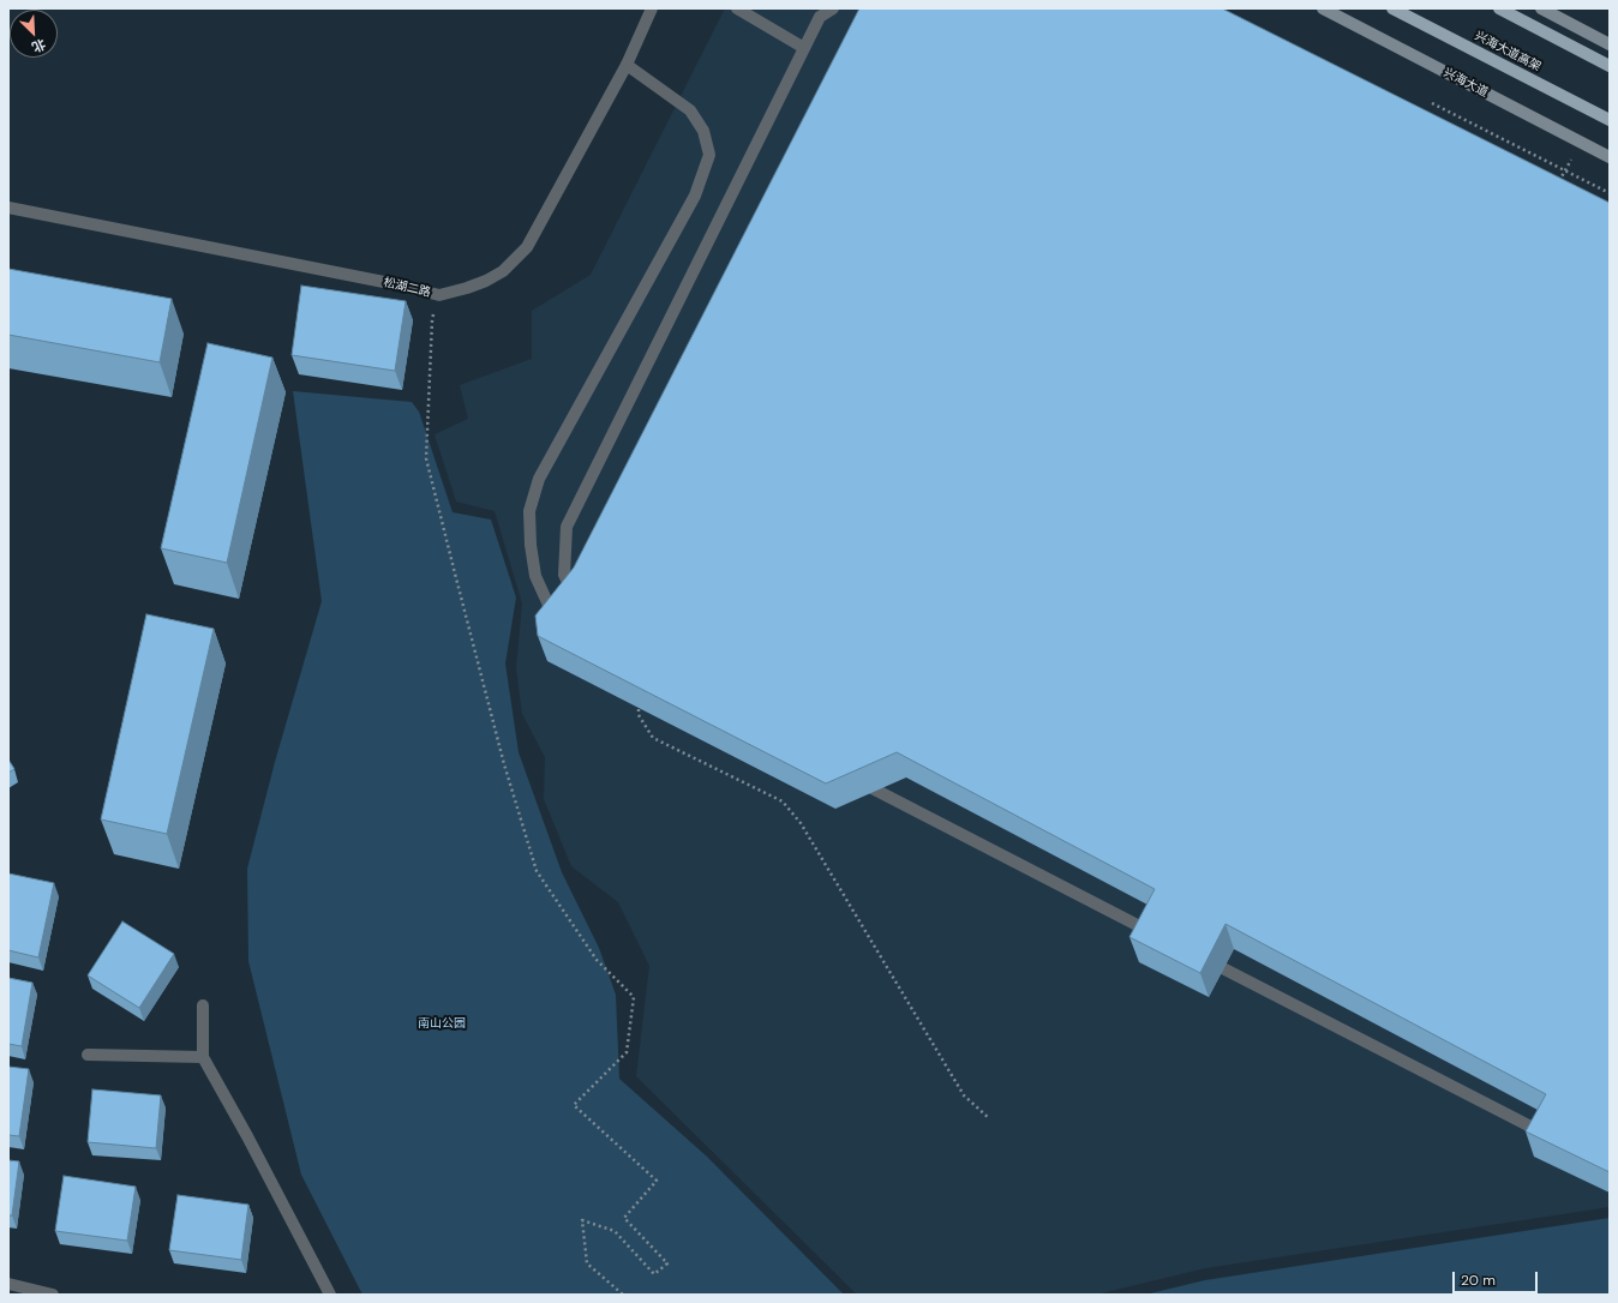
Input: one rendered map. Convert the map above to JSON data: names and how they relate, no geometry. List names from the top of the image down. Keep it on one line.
{"streets":{"main road":["兴海大道高架"],"street":["兴海大道","松湖二路"]},"parks":["南山公园"],"scale_bar":"20 m","north":"bottom right"}
